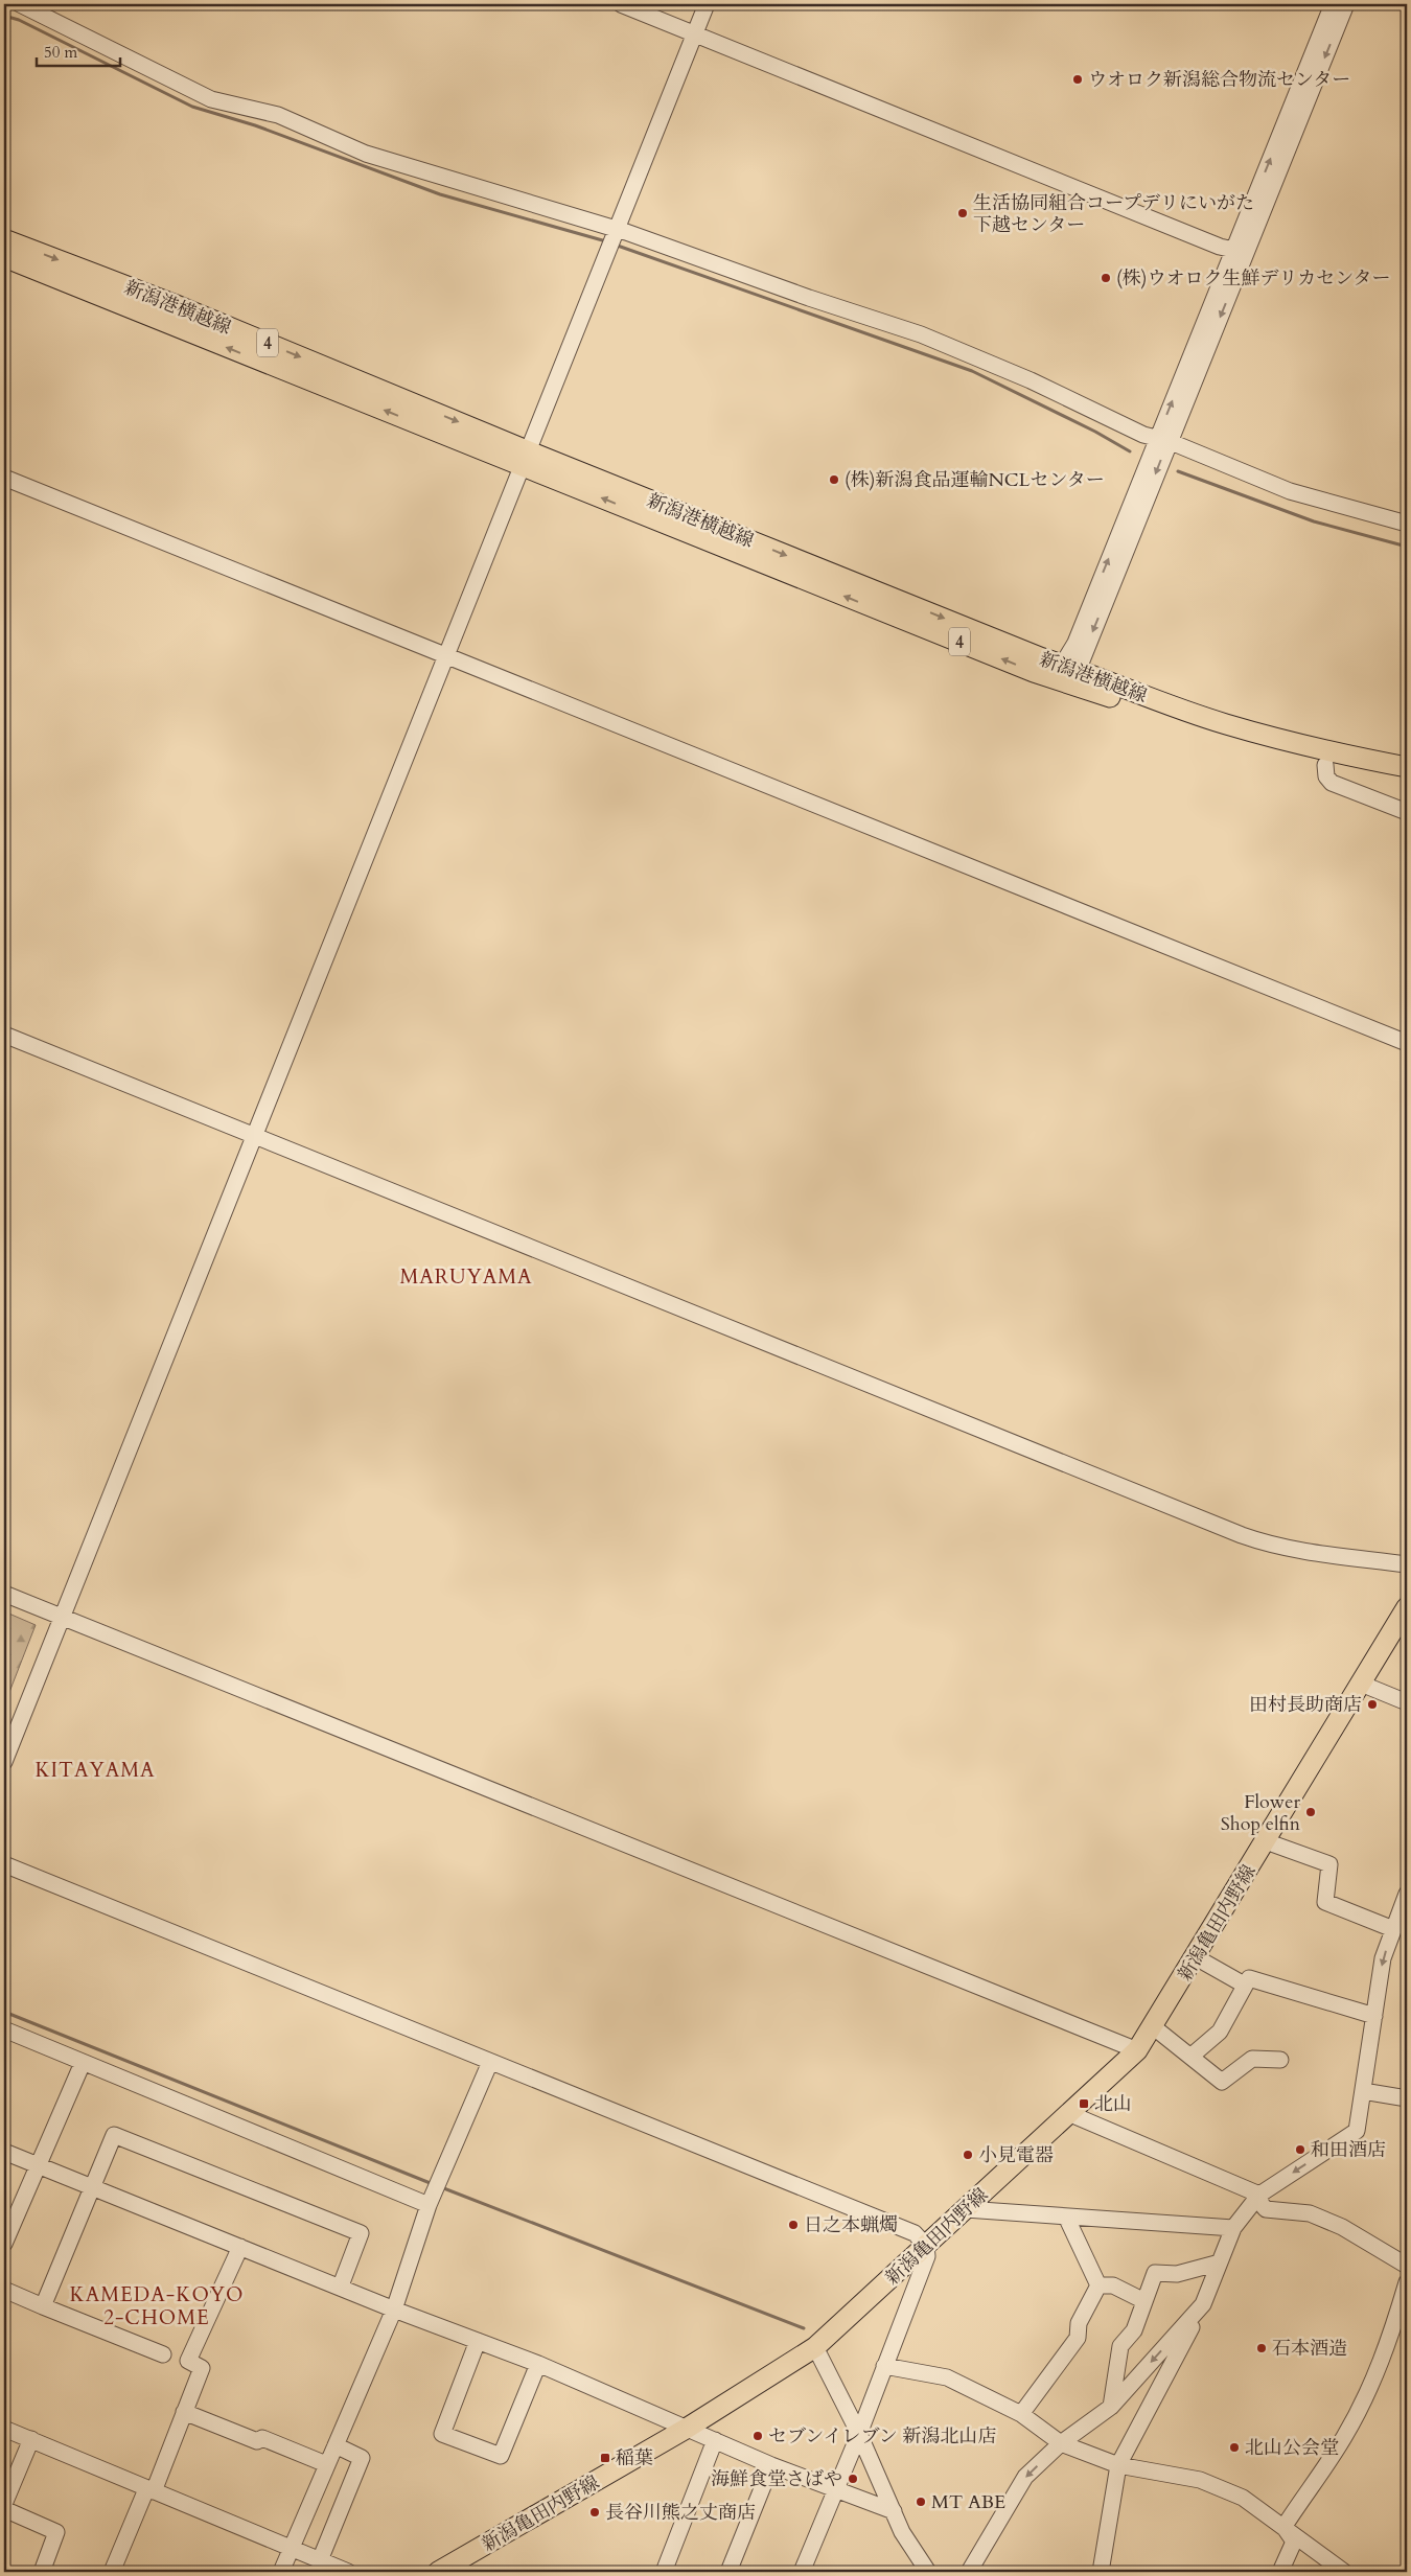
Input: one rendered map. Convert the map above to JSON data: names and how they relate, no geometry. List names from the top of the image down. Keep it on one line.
{"streets":{"main road":["新潟港横越線","4","新潟亀田内野線"]},"districts":["MARUYAMA","KITAYAMA","KAMEDA-KOYO 2-CHOME"],"places":{"other":["ウオロク新潟総合物流センター","生活協同組合コープデリにいがた 下越センター","(株)ウオロク生鮮デリカセンター","(株)新潟食品運輸NCLセンター","田村長助商店","Flower Shop elfin","和田酒店","小見電器","日之本蝋燭","石本酒造","セブンイレブン 新潟北山店","北山公会堂","海鮮食堂さばや","MT ABE","長谷川熊之丈商店"],"transit":["北山","稲葉"]},"scale_bar":"50 m"}
